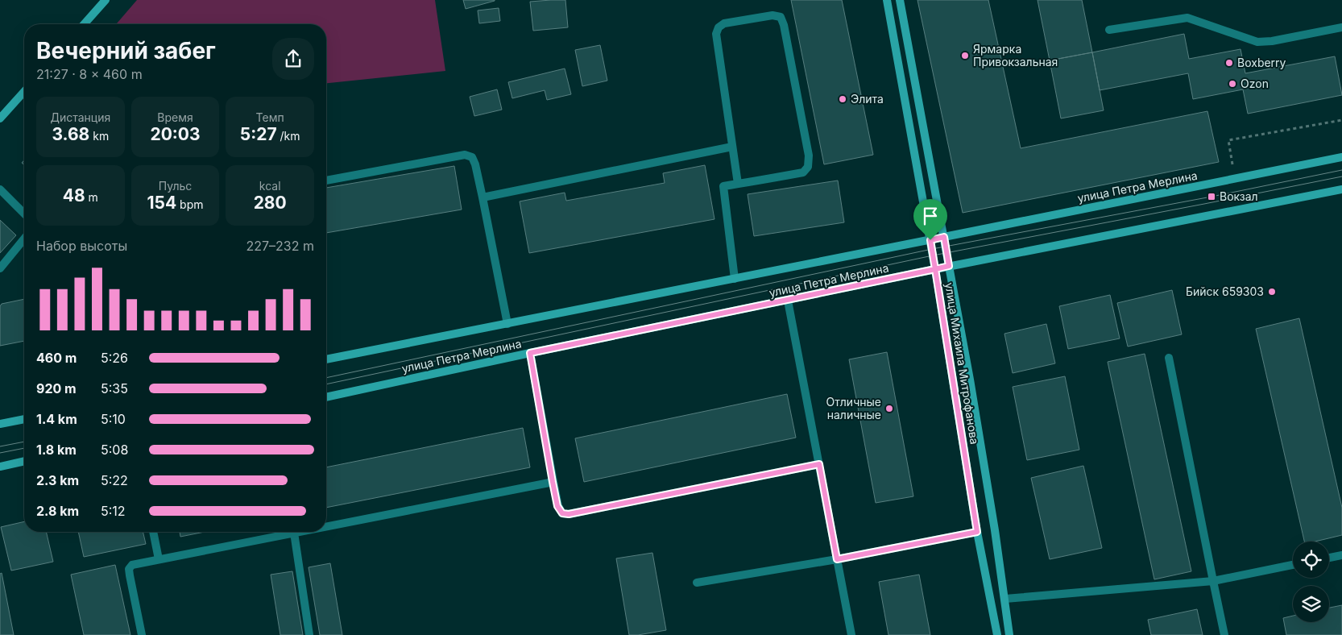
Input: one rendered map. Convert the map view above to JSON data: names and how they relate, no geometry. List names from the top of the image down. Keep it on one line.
{"streets":{"main road":["улица Петра Мерлина","улица Михаила Митрофанова"]},"crossings":[["улица Петра Мерлина","улица Михаила Митрофанова"]],"places":{"other":["Ярмарка Привокзальная","Boxberry","Ozon","Элита","Бийск 659303","Отличные наличные"],"transit":["Вокзал"]},"page":{"heading":["Вечерний забег","21:27 · 8 × 460 m"],"stats":[["Дистанция","3.68 km"],["Время","20:03"],["Темп","5:27 /km"],["48 m"],["Пульс","154 bpm"],["kcal","280"]],"chart":["Набор высоты","227–232 m"],"list":[{"name":"460 m","note":"5:26"},{"name":"920 m","note":"5:35"},{"name":"1.4 km","note":"5:10"},{"name":"1.8 km","note":"5:08"},{"name":"2.3 km","note":"5:22"},{"name":"2.8 km","note":"5:12"}]}}
